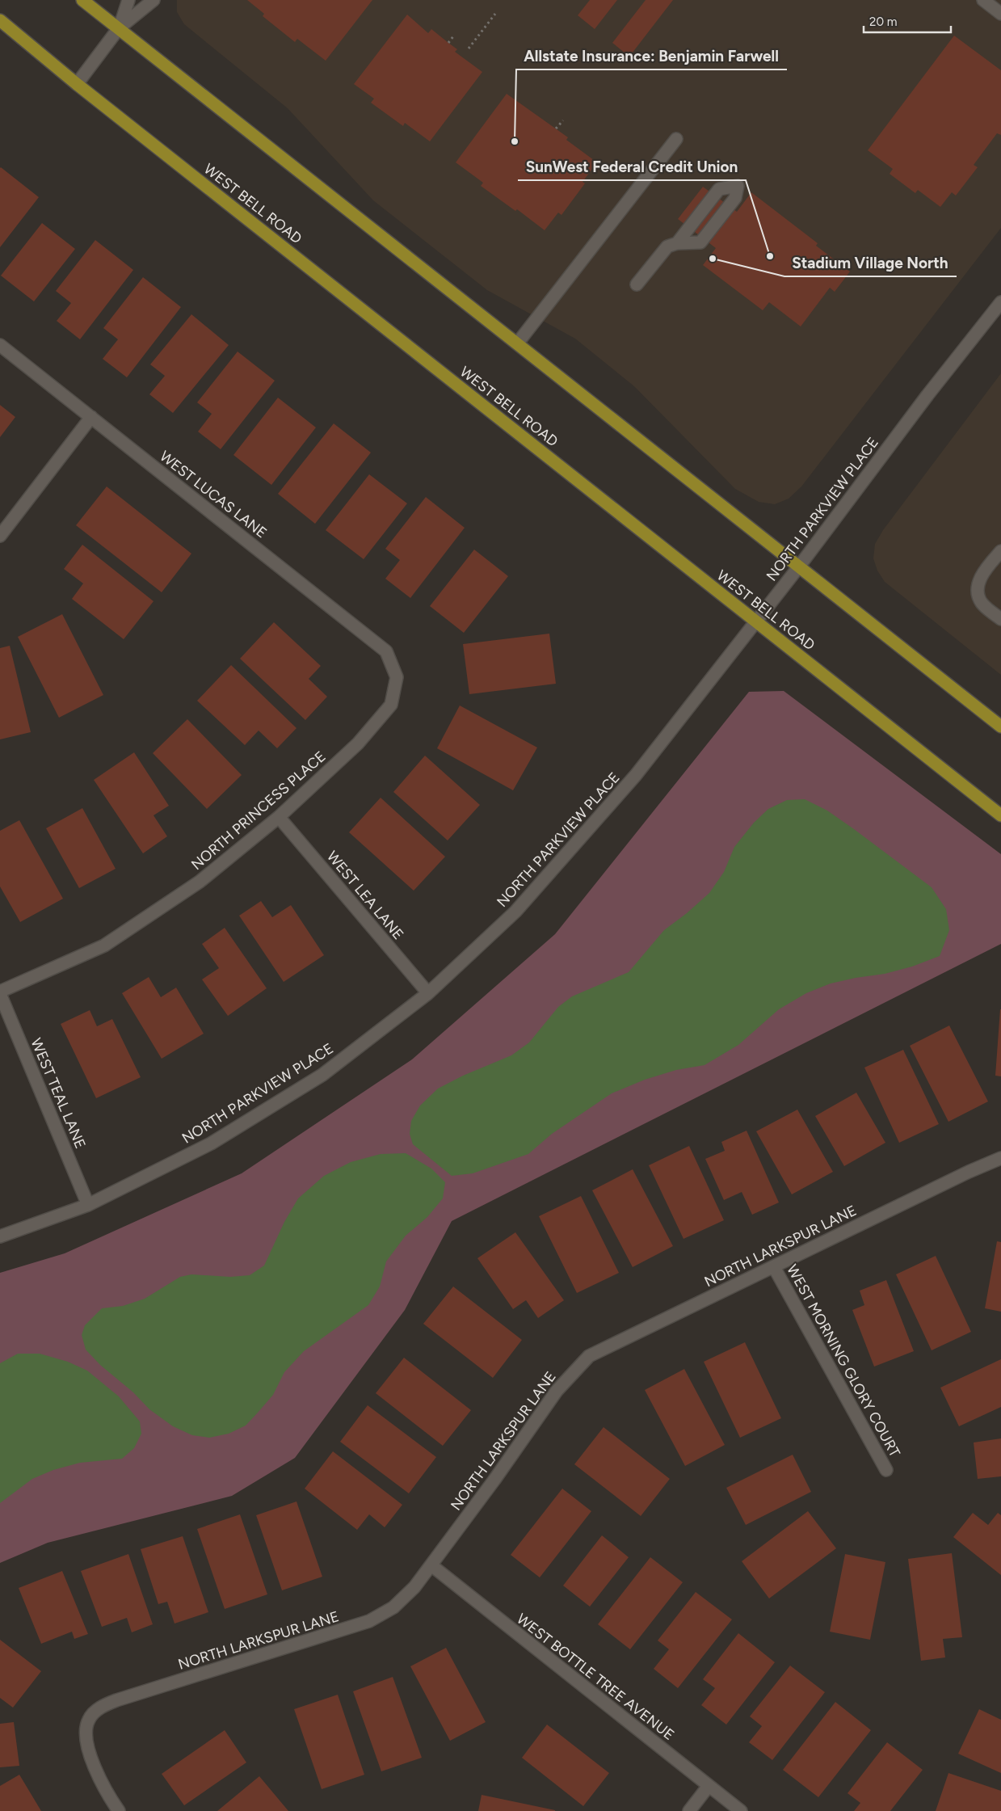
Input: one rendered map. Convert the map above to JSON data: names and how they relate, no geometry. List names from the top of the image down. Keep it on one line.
{"streets":{"main road":["WEST BELL ROAD"],"street":["WEST LUCAS LANE","NORTH PARKVIEW PLACE","NORTH PRINCESS PLACE","WEST LEA LANE","WEST TEAL LANE","NORTH LARKSPUR LANE","WEST MORNING GLORY COURT","WEST BOTTLE TREE AVENUE"]},"crossings":[["WEST BELL ROAD","NORTH PARKVIEW PLACE"],["WEST LUCAS LANE","NORTH PRINCESS PLACE"],["NORTH PARKVIEW PLACE","WEST LEA LANE"],["NORTH PARKVIEW PLACE","WEST TEAL LANE"],["NORTH PRINCESS PLACE","WEST LEA LANE"],["NORTH PRINCESS PLACE","WEST TEAL LANE"],["NORTH LARKSPUR LANE","WEST MORNING GLORY COURT"],["NORTH LARKSPUR LANE","WEST BOTTLE TREE AVENUE"]],"places":["Allstate Insurance: Benjamin Farwell","SunWest Federal Credit Union","Stadium Village North"],"scale_bar":"20 m"}
